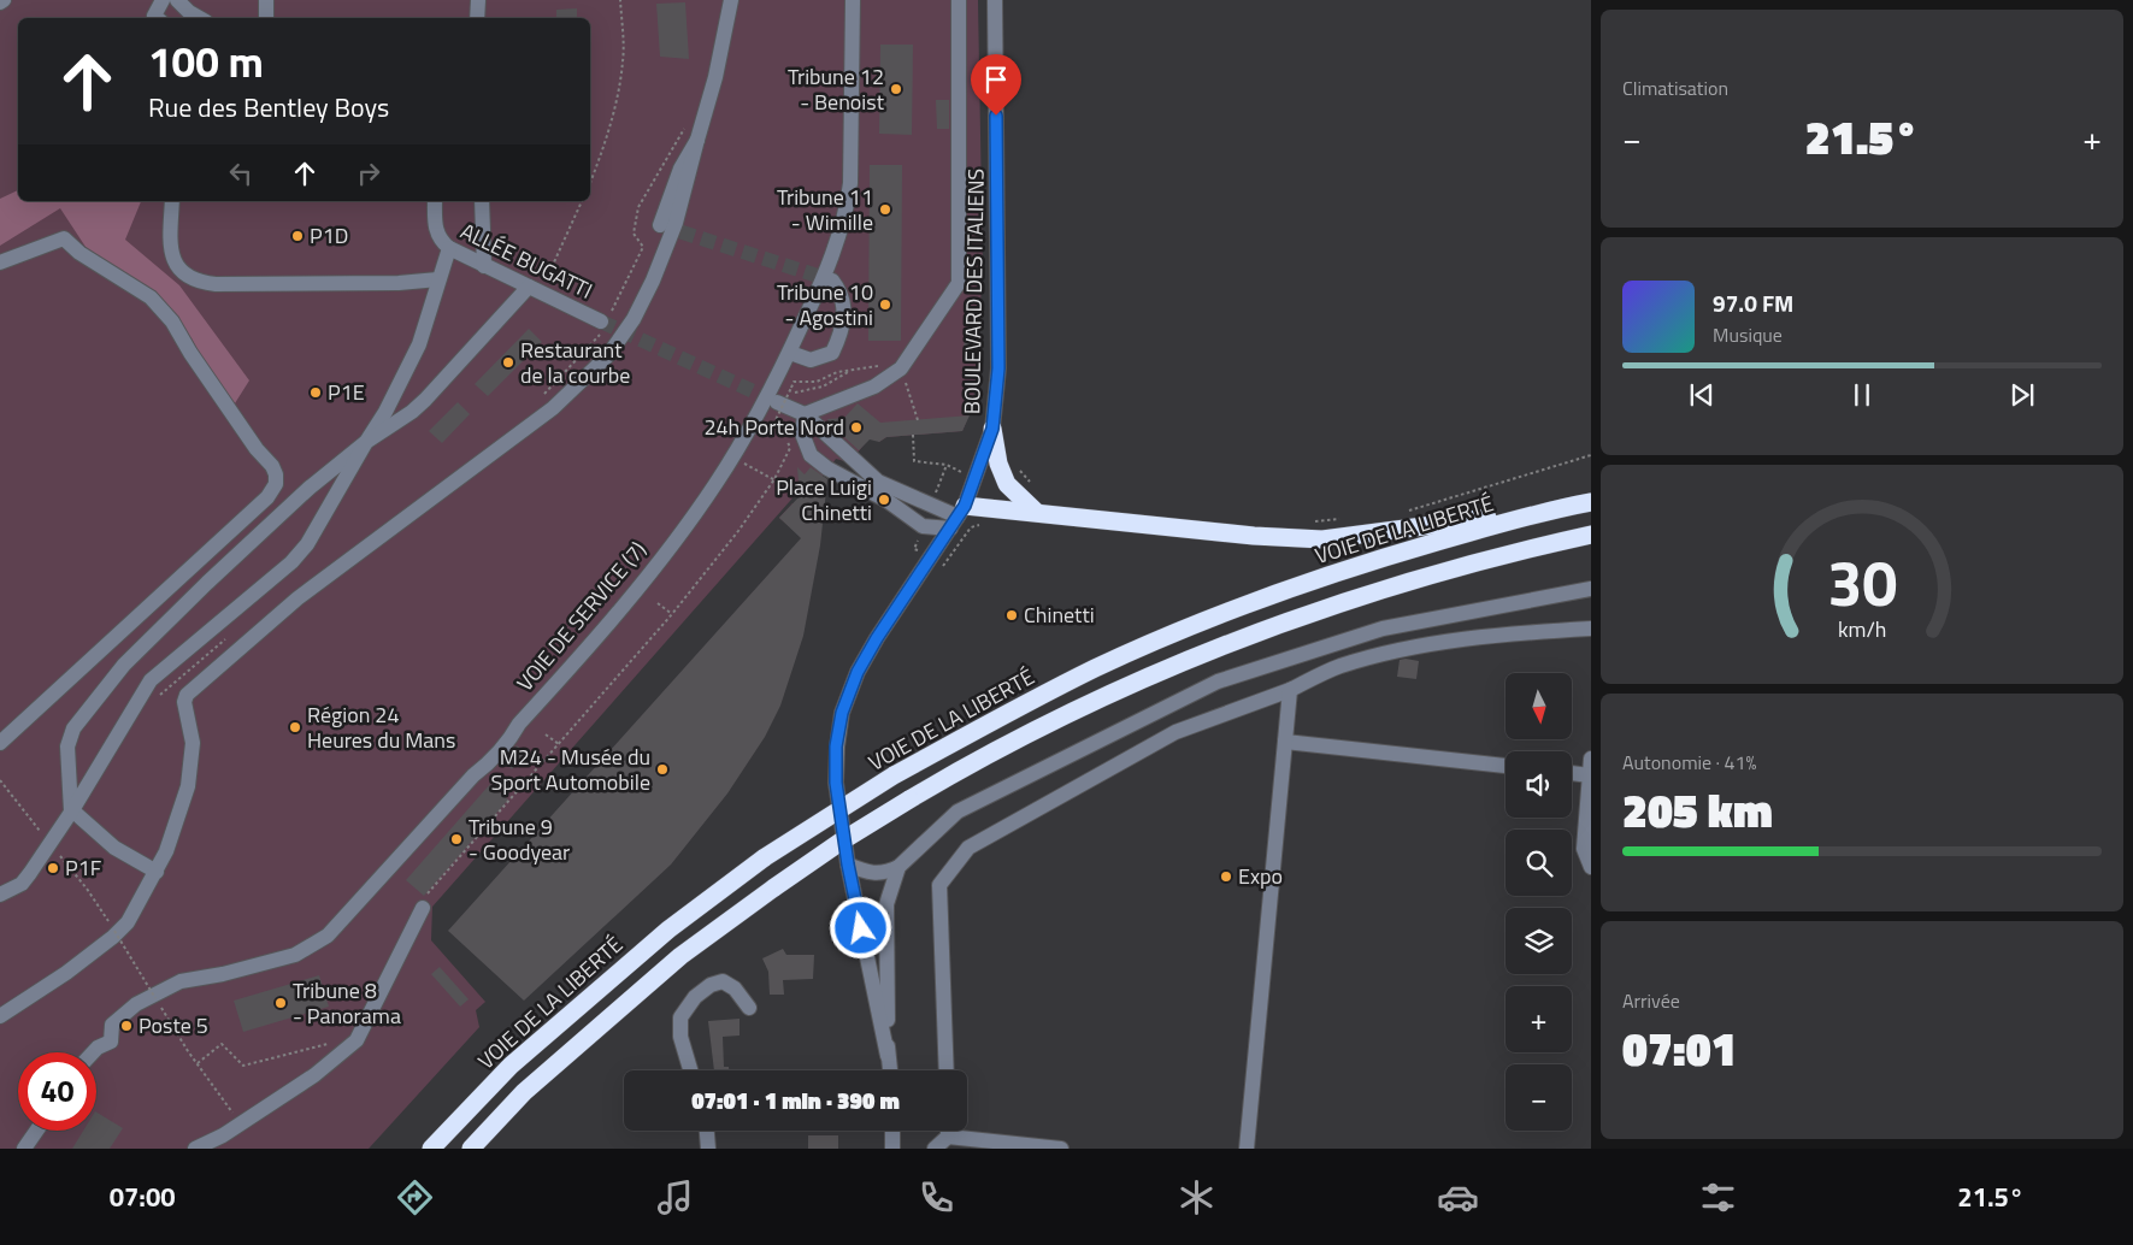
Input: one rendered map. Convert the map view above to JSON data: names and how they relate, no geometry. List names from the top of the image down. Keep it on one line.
{"streets":{"highway":["VOIE DE LA LIBERTÉ"],"street":["ALLÉE BUGATTI","BOULEVARD DES ITALIENS","VOIE DE SERVICE (7)"]},"places":["Tribune 12 - Benoist","Tribune 11 - Wimille","P1D","Tribune 10 - Agostini","Restaurant de la courbe","P1E","24h Porte Nord","Place Luigi Chinetti","Chinetti","Région 24 Heures du Mans","M24 - Musée du Sport Automobile","Tribune 9 - Goodyear","P1F","Expo","Tribune 8 - Panorama","Poste 5"],"north":"bottom","page":{"tile":["Climatisation",["Autonomie · 41%","205 km"],["Arrivée","07:01"]],"turn":["100 m","Rue des Bentley Boys"],"heat":["−","21.5°","+"],"song":["97.0 FM","Musique"],"map_buttons":["+","−"],"limit":"40","trip":"07:01 · 1 min · 390 m","tabs":["07:00","21.5°"],"gauge":["30","km/h"]}}
